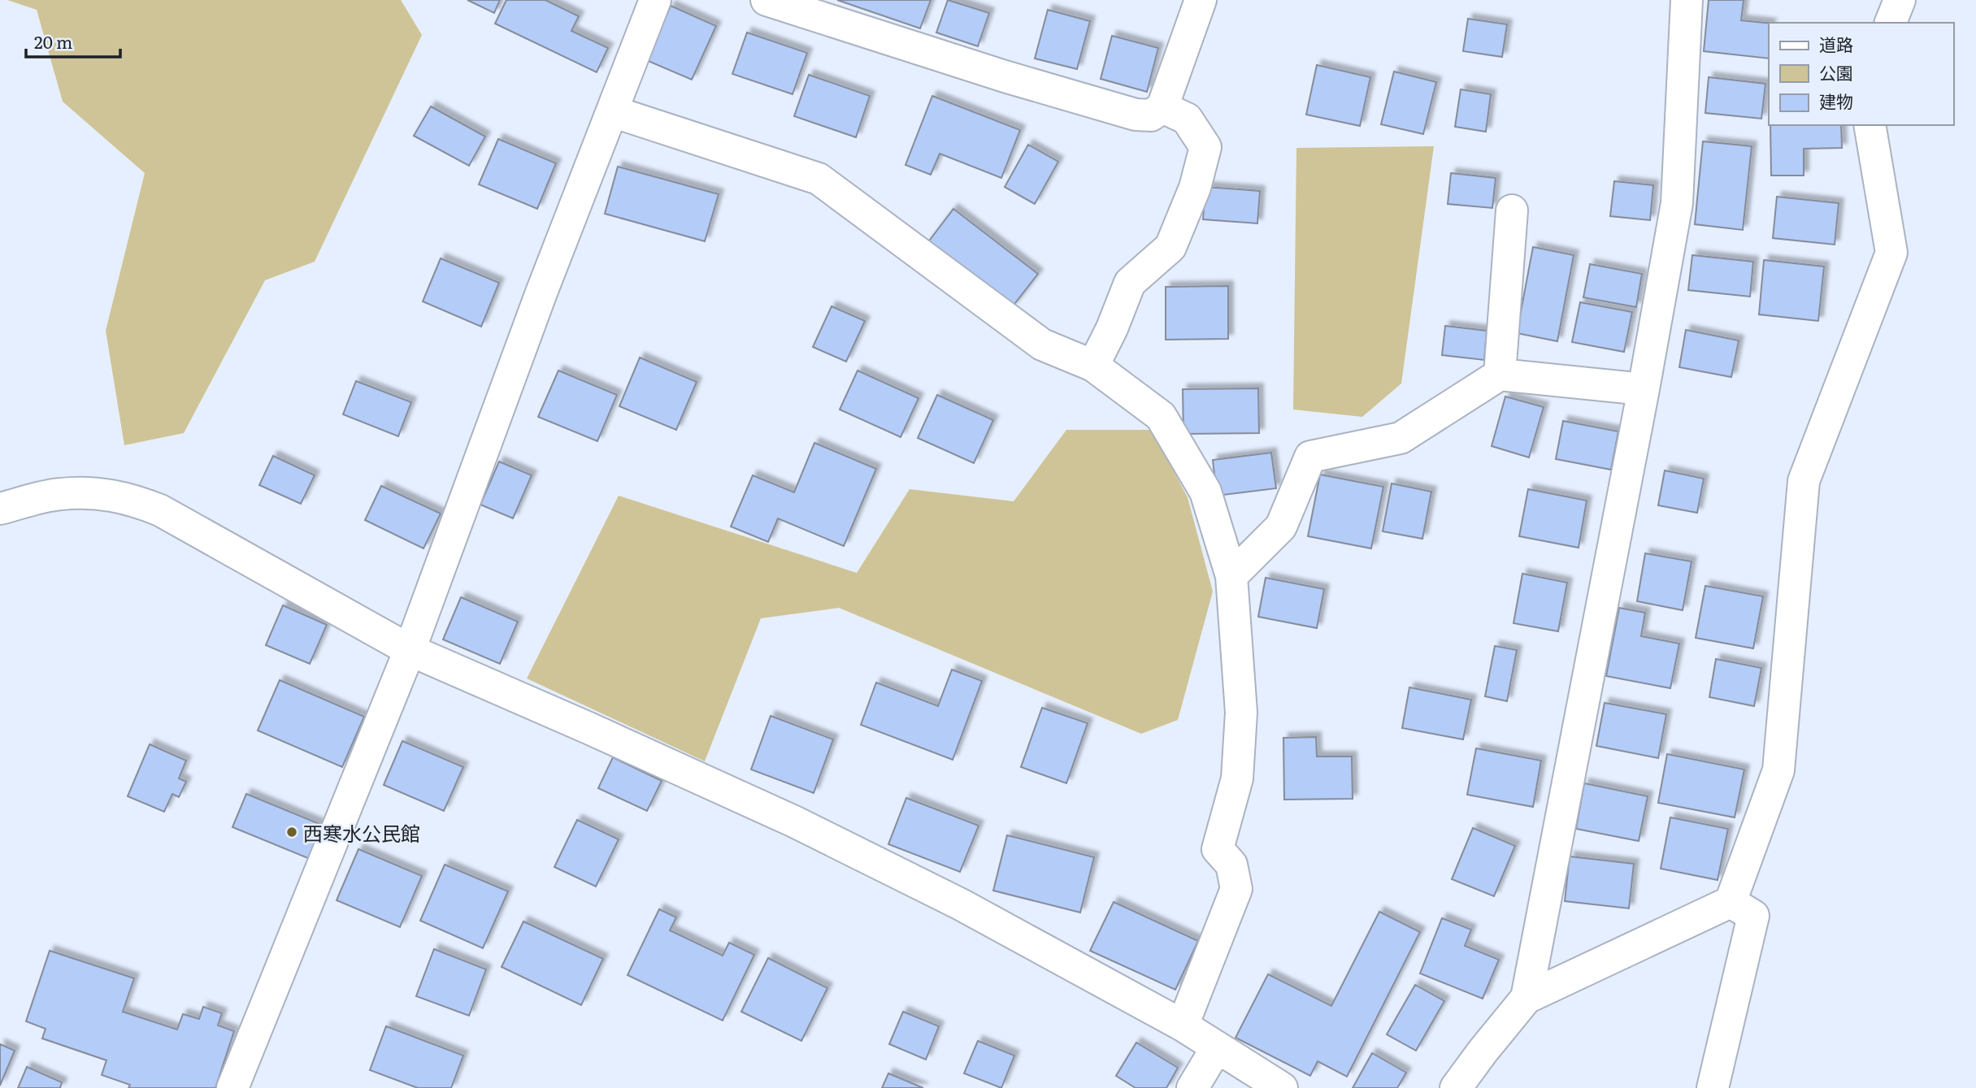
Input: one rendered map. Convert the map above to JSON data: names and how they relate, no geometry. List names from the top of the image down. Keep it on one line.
{"places":["西寒水公民館"],"legend":["道路","公園","建物"],"scale_bar":"20 m"}
